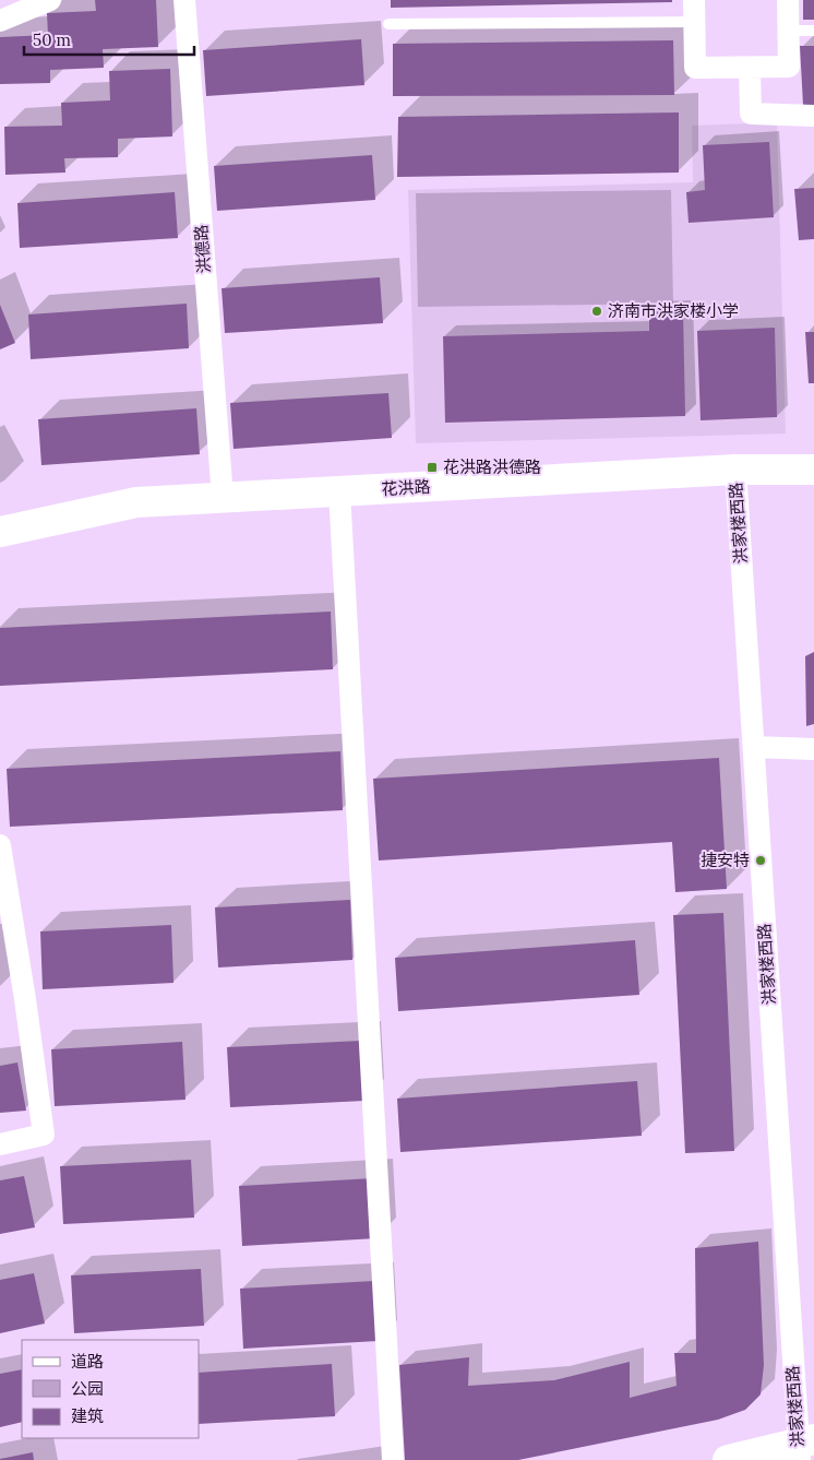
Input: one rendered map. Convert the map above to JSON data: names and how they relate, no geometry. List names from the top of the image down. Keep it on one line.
{"streets":{"street":["洪德路","花洪路","洪家楼西路"]},"crossings":[["洪德路","花洪路"],["花洪路","洪家楼西路"]],"places":{"other":["济南市洪家楼小学","捷安特"],"transit":["花洪路洪德路"]},"legend":["道路","公园","建筑"],"scale_bar":"50 m"}
